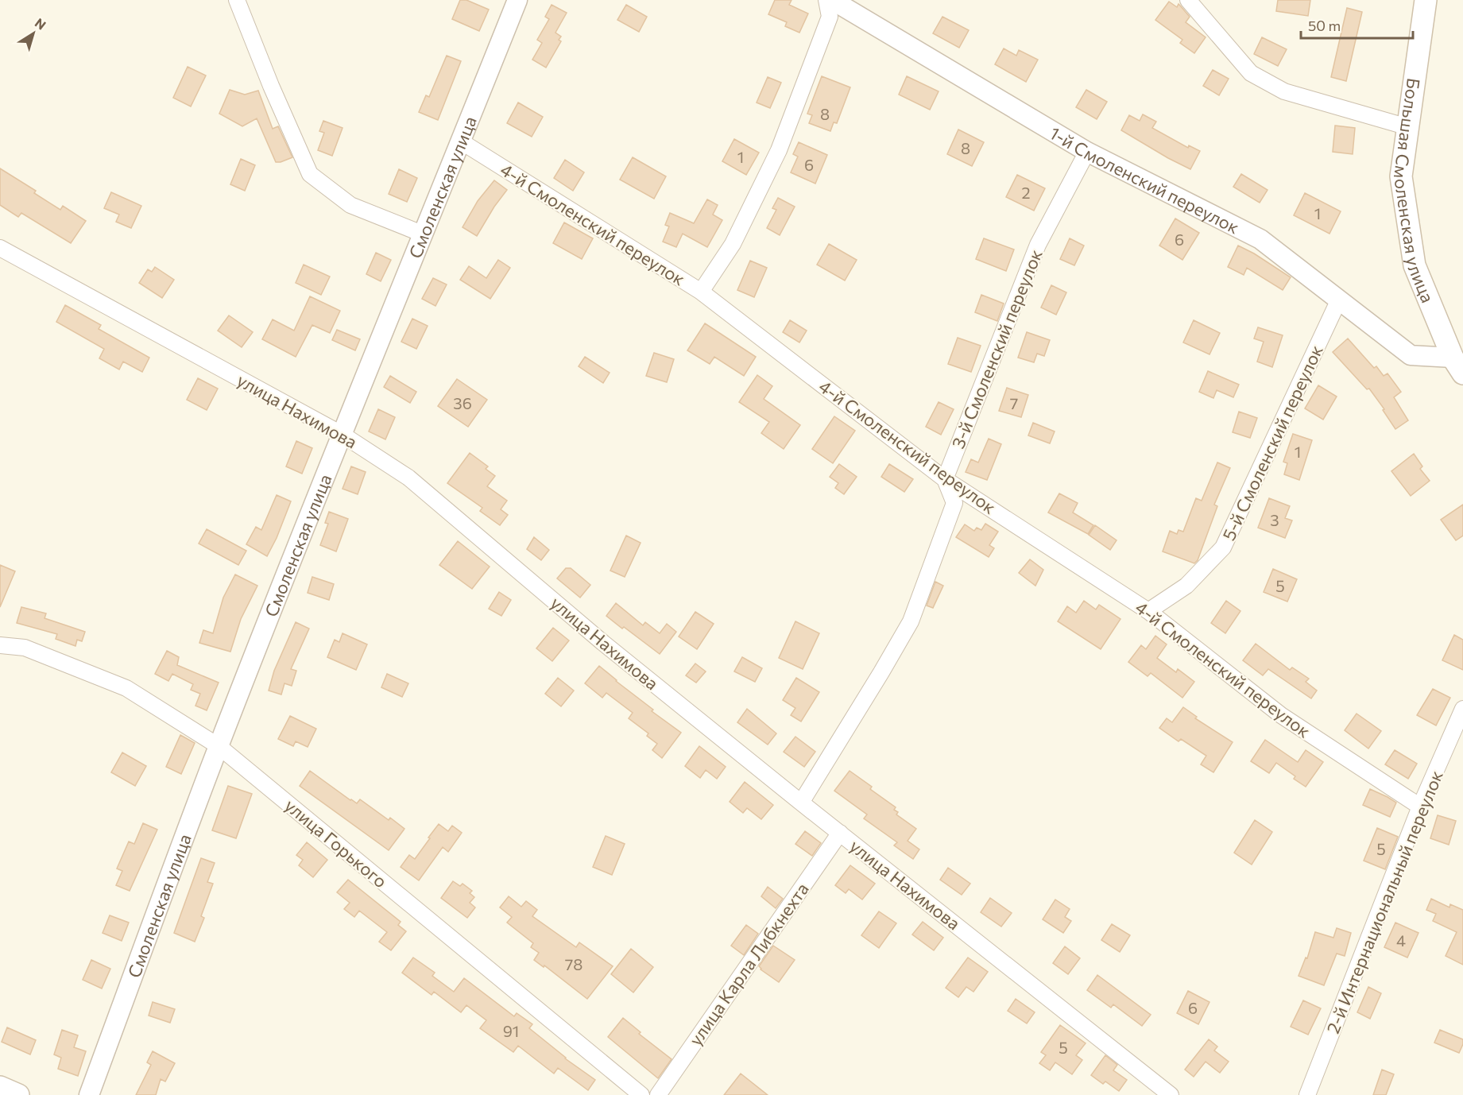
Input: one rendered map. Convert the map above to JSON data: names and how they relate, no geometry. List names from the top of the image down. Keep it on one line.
{"streets":{"main road":["Большая Смоленская улица"],"street":["1-й Смоленский переулок","Смоленская улица","4-й Смоленский переулок","3-й Смоленский переулок","улица Нахимова","5-й Смоленский переулок","улица Горького","2-й Интернациональный переулок","улица Карла Либкнехта"]},"crossings":[["1-й Смоленский переулок","Большая Смоленская улица"],["1-й Смоленский переулок","3-й Смоленский переулок"],["1-й Смоленский переулок","5-й Смоленский переулок"],["Смоленская улица","4-й Смоленский переулок"],["Смоленская улица","улица Нахимова"],["Смоленская улица","улица Горького"],["4-й Смоленский переулок","3-й Смоленский переулок"],["4-й Смоленский переулок","5-й Смоленский переулок"],["4-й Смоленский переулок","2-й Интернациональный переулок"],["улица Нахимова","улица Карла Либкнехта"]],"house_numbers":["8","8","1","6","2","1","6","36","7","1","3","5","5","4","78","6","91","5"],"scale_bar":"50 m","north":"top right"}
